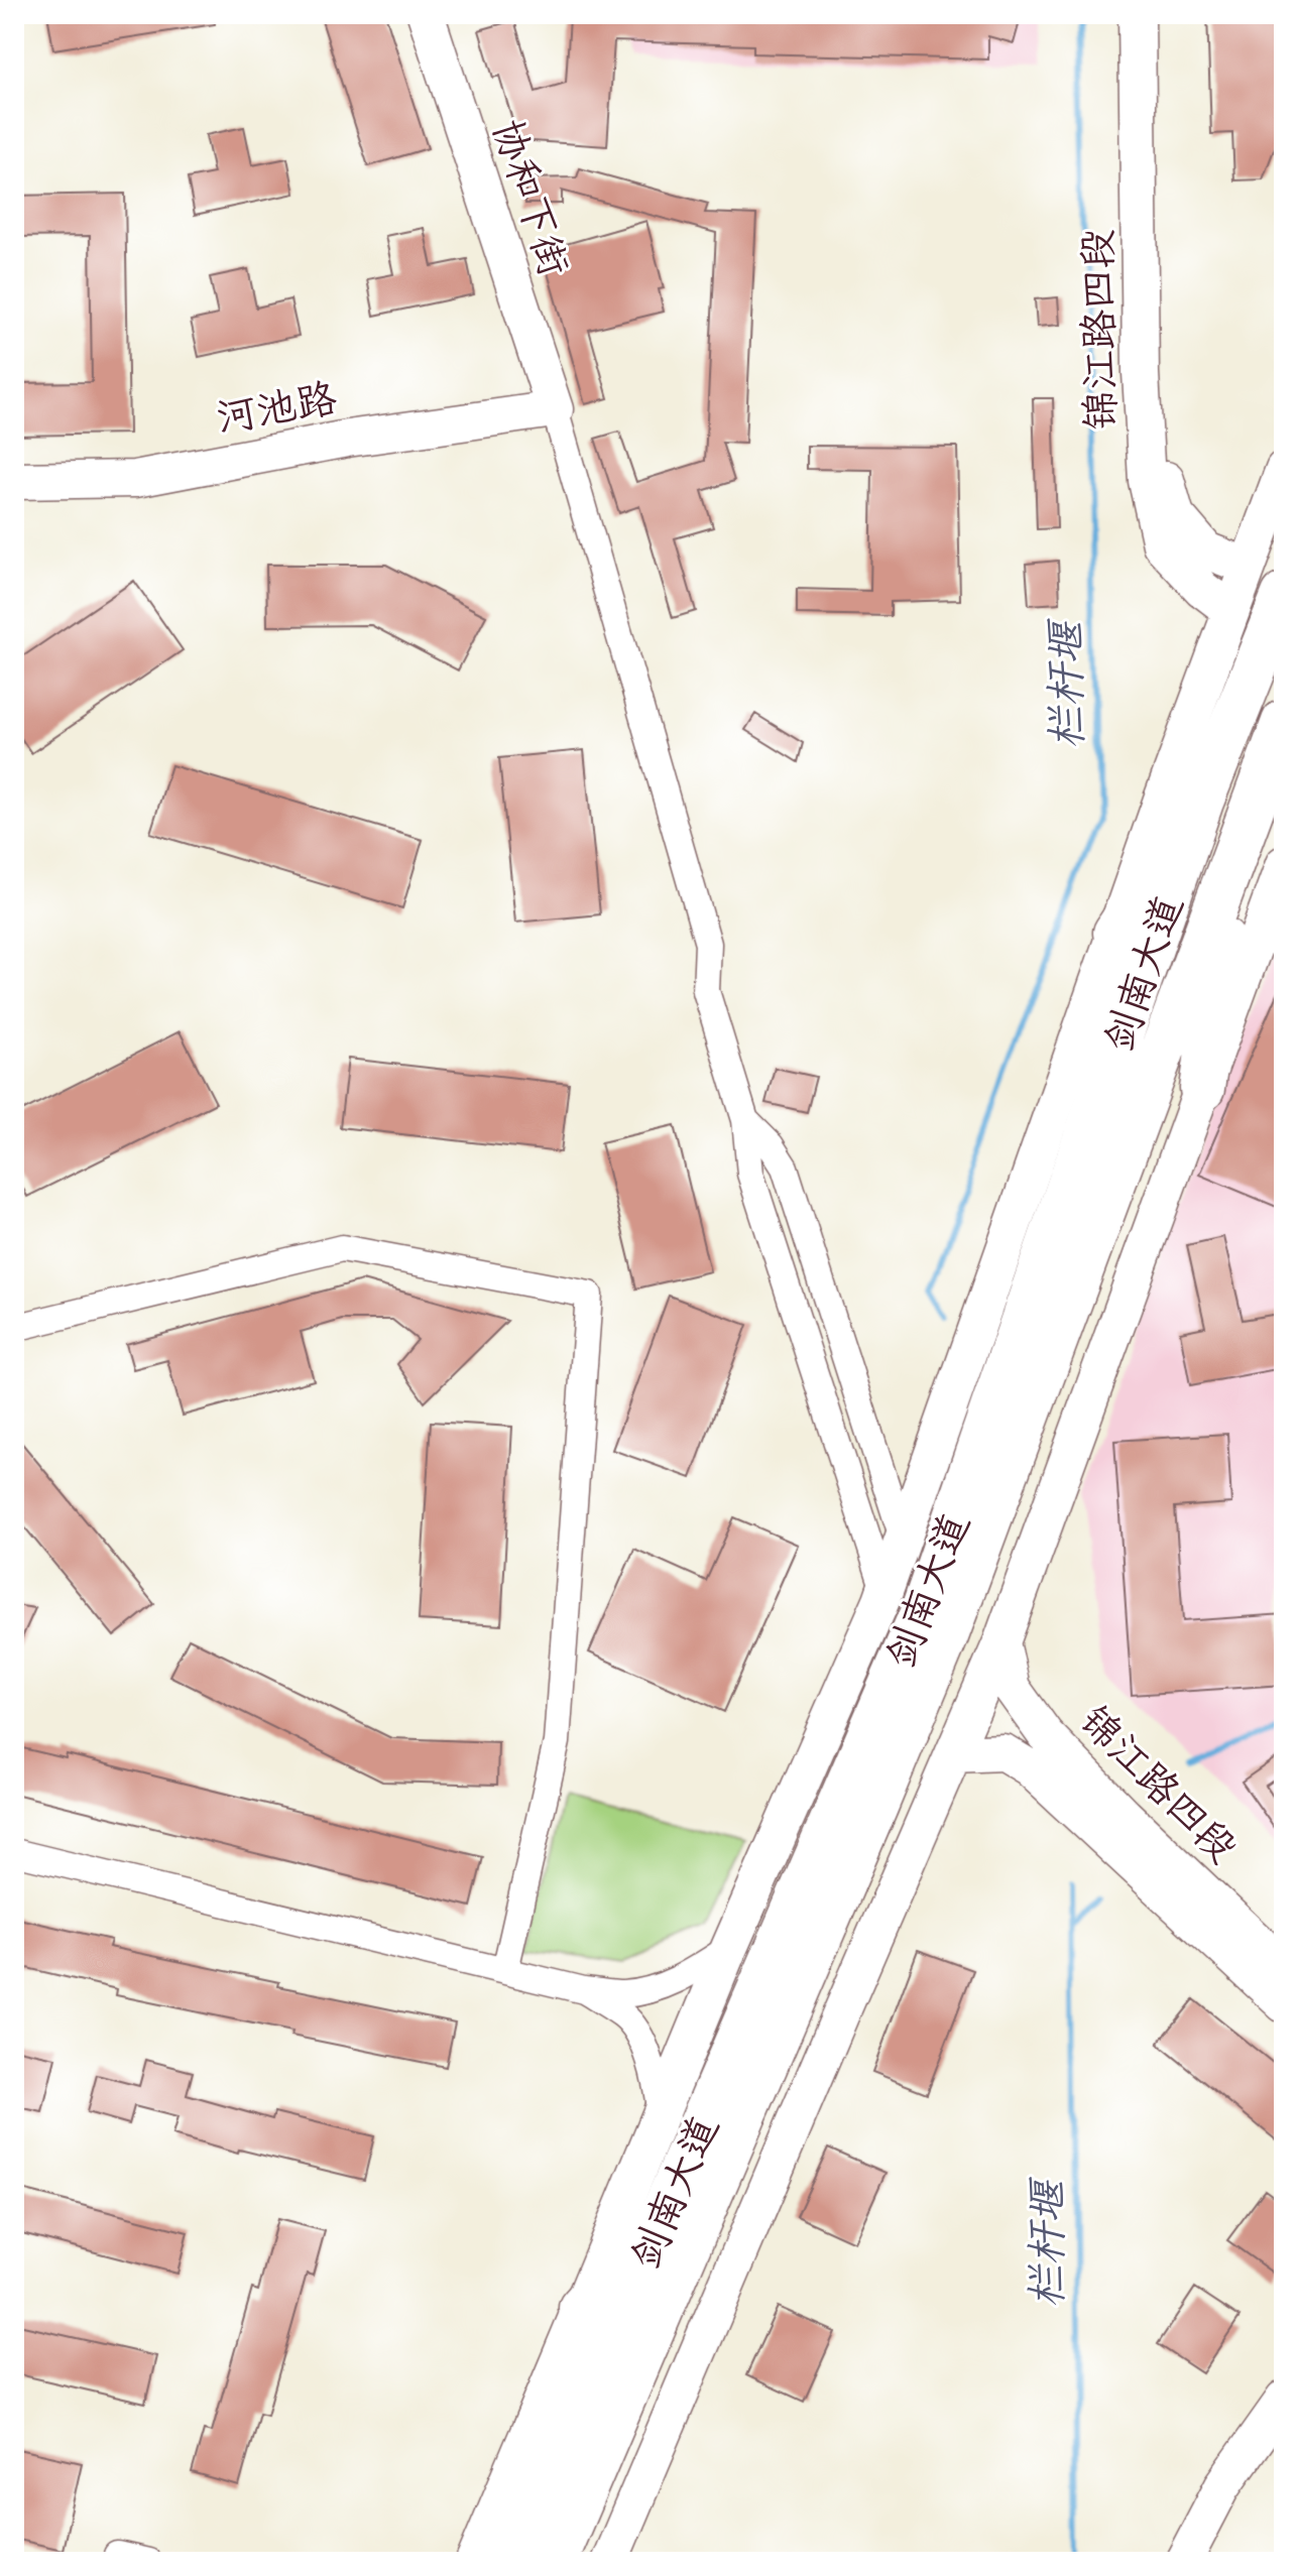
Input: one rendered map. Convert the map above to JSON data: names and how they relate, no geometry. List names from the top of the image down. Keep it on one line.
{"streets":{"highway":["剑南大道"],"main road":["协和下街","锦江路四段","河池路"]},"crossings":[["协和下街","河池路"]],"water":["栏杆堰"]}
